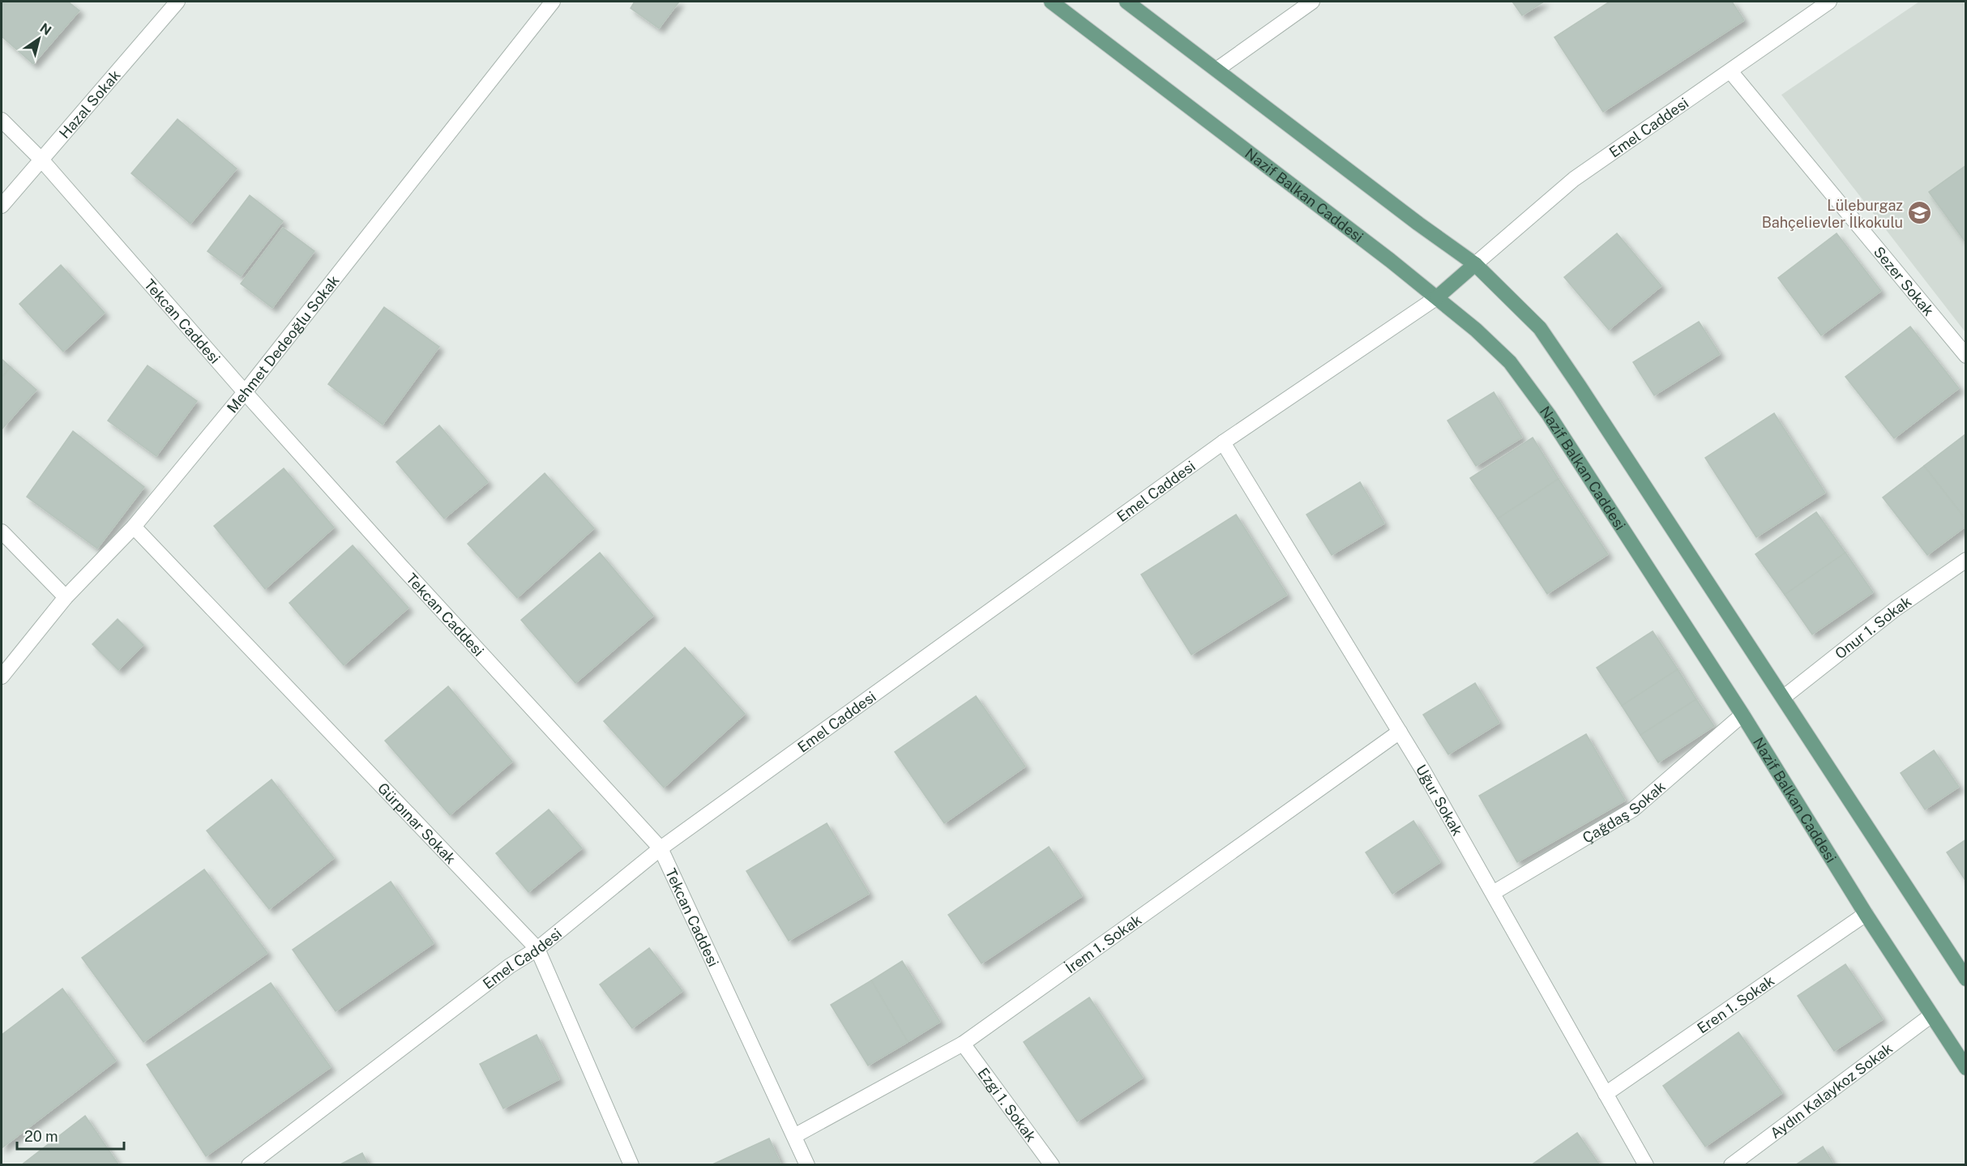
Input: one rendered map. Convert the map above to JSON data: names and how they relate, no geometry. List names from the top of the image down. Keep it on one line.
{"streets":{"main road":["Nazif Balkan Caddesi"],"street":["Hazal Sokak","Emel Caddesi","Sezer Sokak","Tekcan Caddesi","Mehmet Dedeoğlu Sokak","Onur 1. Sokak","Uğur Sokak","Çağdaş Sokak","Gürpınar Sokak","İrem 1. Sokak","Eren 1. Sokak","Aydın Kalaykoz Sokak","Ezgi 1. Sokak"]},"crossings":[["Hazal Sokak","Tekcan Caddesi"],["Emel Caddesi","Nazif Balkan Caddesi"],["Emel Caddesi","Sezer Sokak"],["Emel Caddesi","Tekcan Caddesi"],["Emel Caddesi","Uğur Sokak"],["Emel Caddesi","Gürpınar Sokak"],["Nazif Balkan Caddesi","Çağdaş Sokak"],["Nazif Balkan Caddesi","Eren 1. Sokak"],["Nazif Balkan Caddesi","Aydın Kalaykoz Sokak"],["Tekcan Caddesi","Mehmet Dedeoğlu Sokak"],["Tekcan Caddesi","İrem 1. Sokak"],["Mehmet Dedeoğlu Sokak","Gürpınar Sokak"],["Uğur Sokak","Çağdaş Sokak"],["Uğur Sokak","İrem 1. Sokak"],["Uğur Sokak","Eren 1. Sokak"],["İrem 1. Sokak","Ezgi 1. Sokak"]],"places":{"school or university":["Lüleburgaz Bahçelievler İlkokulu"]},"scale_bar":"20 m","north":"top right"}
